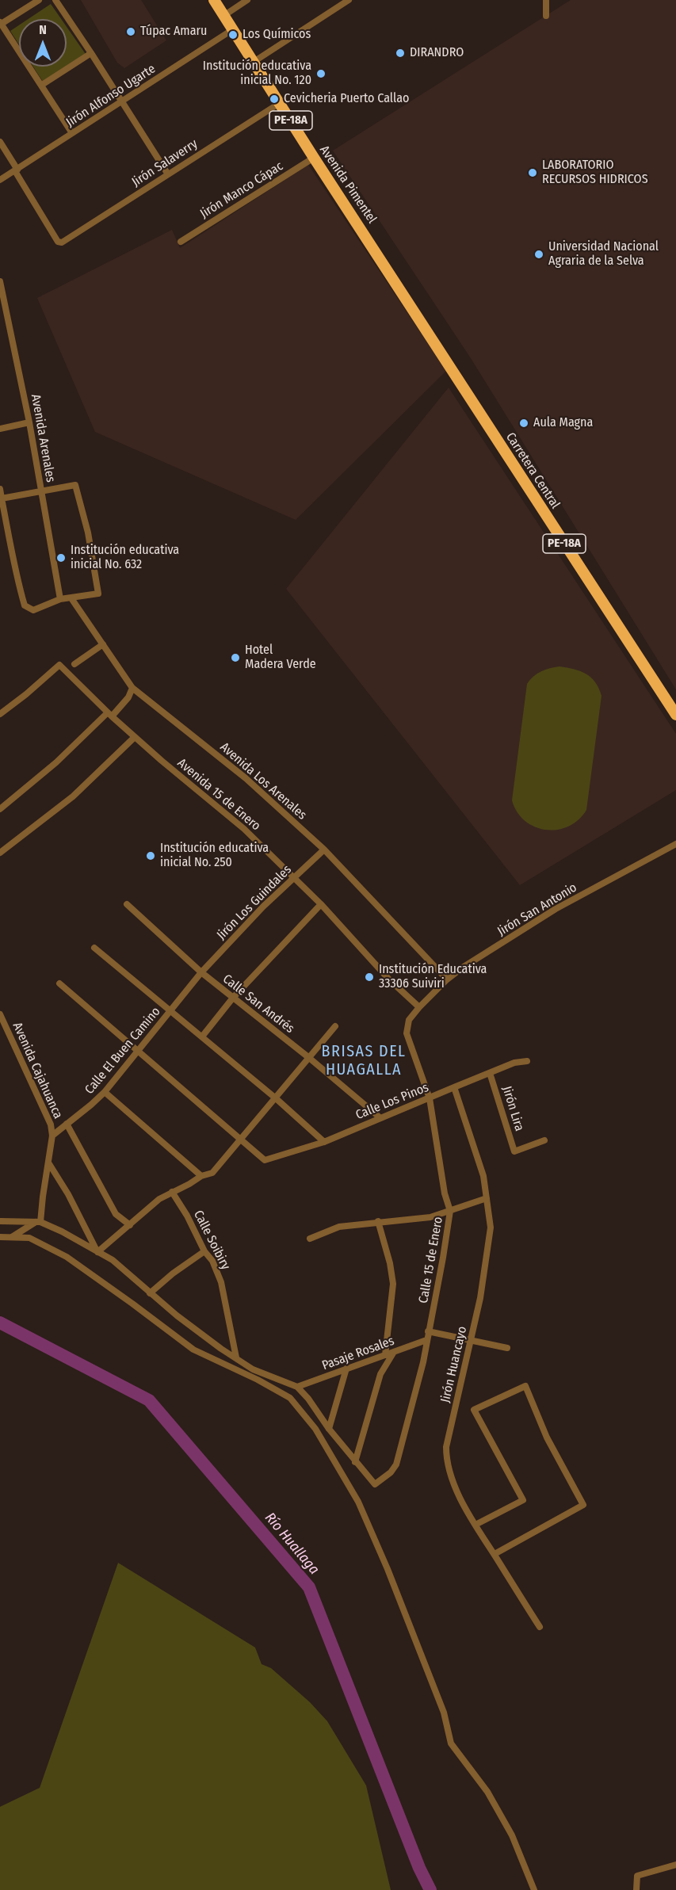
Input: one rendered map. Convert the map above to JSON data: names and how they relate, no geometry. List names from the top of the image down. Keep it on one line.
{"streets":{"highway":["PE-18A","Avenida Pimentel","Carretera Central"],"street":["Jirón Alfonso Ugarte","Jirón Salaverry","Jirón Manco Cápac","Avenida Arenales","Avenida Los Arenales","Avenida 15 de Enero","Jirón Los Guindales","Jirón San Antonio","Calle San Andrés","Calle El Buen Camino","Avenida Cajahuanca","Calle Los Pinos","Jirón Lira","Calle Soibiry","Calle 15 de Enero","Pasaje Rosales","Jirón Huancayo"]},"crossings":[["Jirón Alfonso Ugarte","Jirón Salaverry"],["Jirón Alfonso Ugarte","Avenida Pimentel"],["Jirón Salaverry","Avenida Pimentel"],["Avenida Pimentel","Jirón Manco Cápac"],["Avenida Pimentel","Carretera Central"],["Avenida Los Arenales","Jirón Los Guindales"],["Avenida Los Arenales","Jirón San Antonio"],["Avenida 15 de Enero","Jirón Los Guindales"],["Avenida 15 de Enero","Jirón San Antonio"],["Avenida 15 de Enero","Calle 15 de Enero"],["Jirón Los Guindales","Calle San Andrés"],["Jirón Los Guindales","Calle El Buen Camino"],["Jirón San Antonio","Calle 15 de Enero"],["Calle San Andrés","Calle El Buen Camino"],["Calle San Andrés","Calle Los Pinos"],["Calle El Buen Camino","Avenida Cajahuanca"],["Calle Los Pinos","Jirón Lira"],["Calle Los Pinos","Calle 15 de Enero"],["Calle Los Pinos","Jirón Huancayo"],["Calle 15 de Enero","Pasaje Rosales"]],"districts":["BRISAS DEL HUAGALLA"],"water":["Río Huallaga"],"places":["Túpac Amaru","Los Químicos","DIRANDRO","Institución educativa inicial No. 120","Cevicheria Puerto Callao","LABORATORIO RECURSOS HIDRICOS","Universidad Nacional Agraria de la Selva","Aula Magna","Institución educativa inicial No. 632","Hotel Madera Verde","Institución educativa inicial No. 250","Institución Educativa 33306 Suiviri"],"north":"top"}
